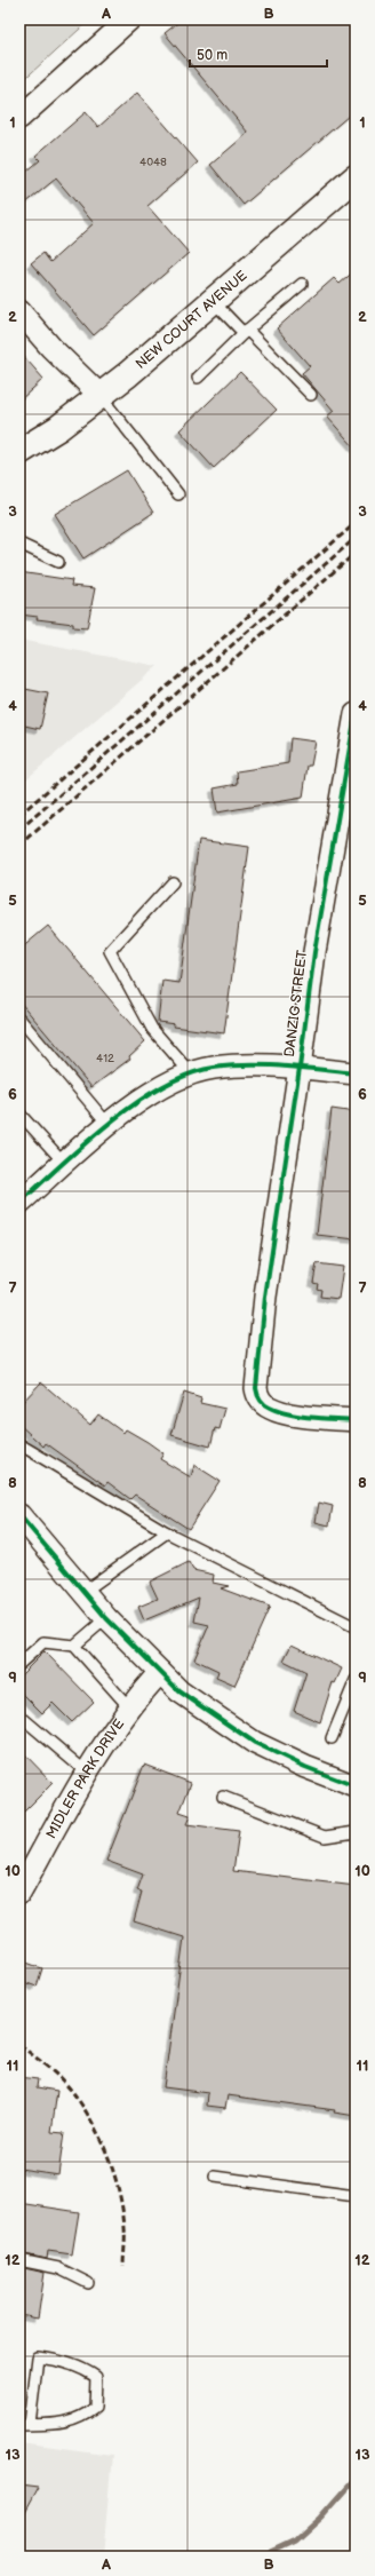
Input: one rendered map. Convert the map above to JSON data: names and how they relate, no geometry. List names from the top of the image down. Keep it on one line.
{"streets":{"main road":["NEW COURT AVENUE"],"street":["DANZIG STREET","MIDLER PARK DRIVE"]},"house_numbers":["4048","412"],"scale_bar":"50 m","grid":{"columns":["A","B"],"rows":["1","2","3","4","5","6","7","8","9","10","11","12","13"]}}
